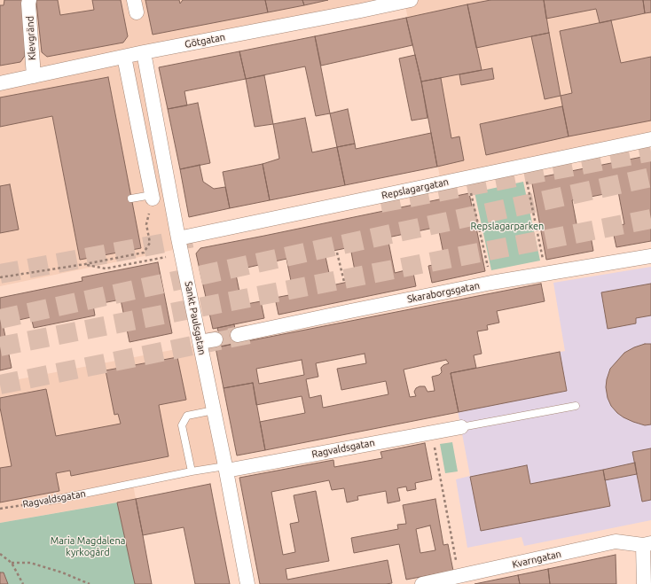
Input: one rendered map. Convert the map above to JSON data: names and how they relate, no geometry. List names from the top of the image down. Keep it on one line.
{"streets":{"street":["Klevgränd","Götgatan","Repslagargatan","Skaraborgsgatan","Sankt Paulsgatan","Ragvaldsgatan","Kvarngatan"]},"crossings":[["Klevgränd","Götgatan"],["Götgatan","Sankt Paulsgatan"],["Repslagargatan","Sankt Paulsgatan"],["Sankt Paulsgatan","Ragvaldsgatan"]],"parks":["Repslagarparken","Maria Magdalena kyrkogård"]}
